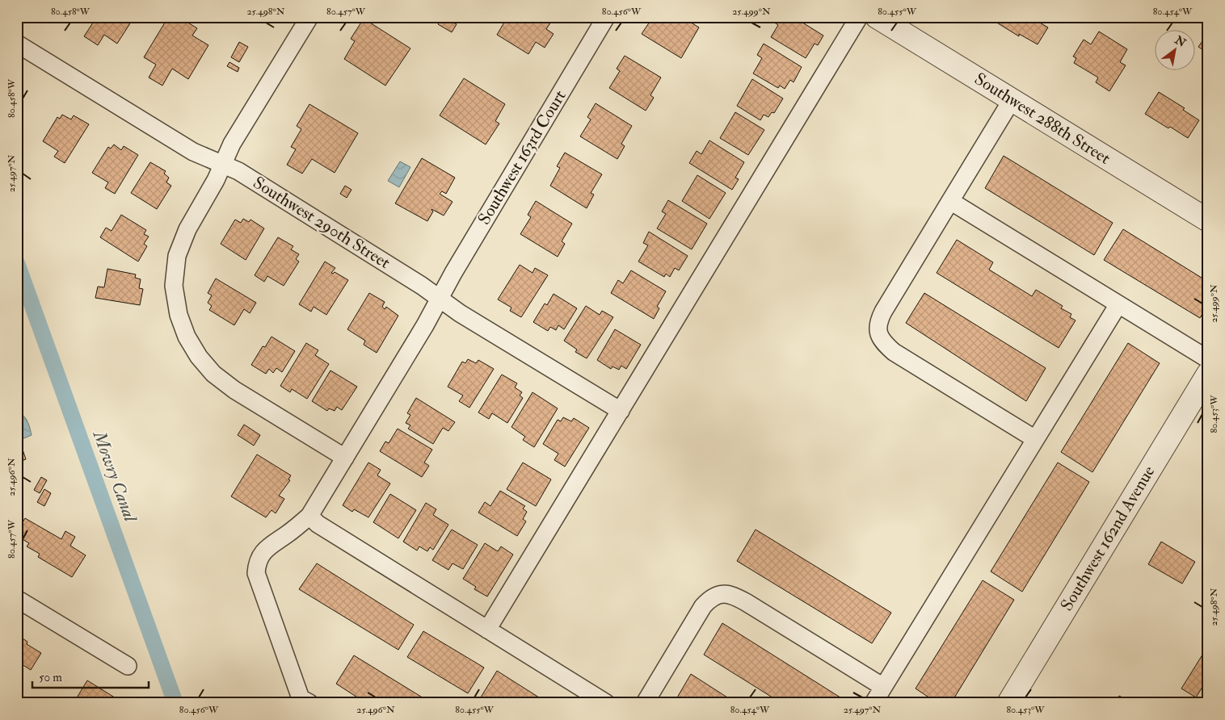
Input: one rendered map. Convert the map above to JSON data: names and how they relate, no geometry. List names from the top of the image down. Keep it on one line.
{"streets":{"street":["Southwest 288th Street","Southwest 163rd Court","Southwest 290th Street","Southwest 162nd Avenue"]},"crossings":[["Southwest 163rd Court","Southwest 290th Street"]],"water":["Mowry Canal"],"scale_bar":"50 m","north":"top right","coordinates":["80.458°W","25.498°N","80.457°W","80.456°W","25.499°N","80.455°W","80.454°W","25.497°N","80.453°W","25.496°N"]}
